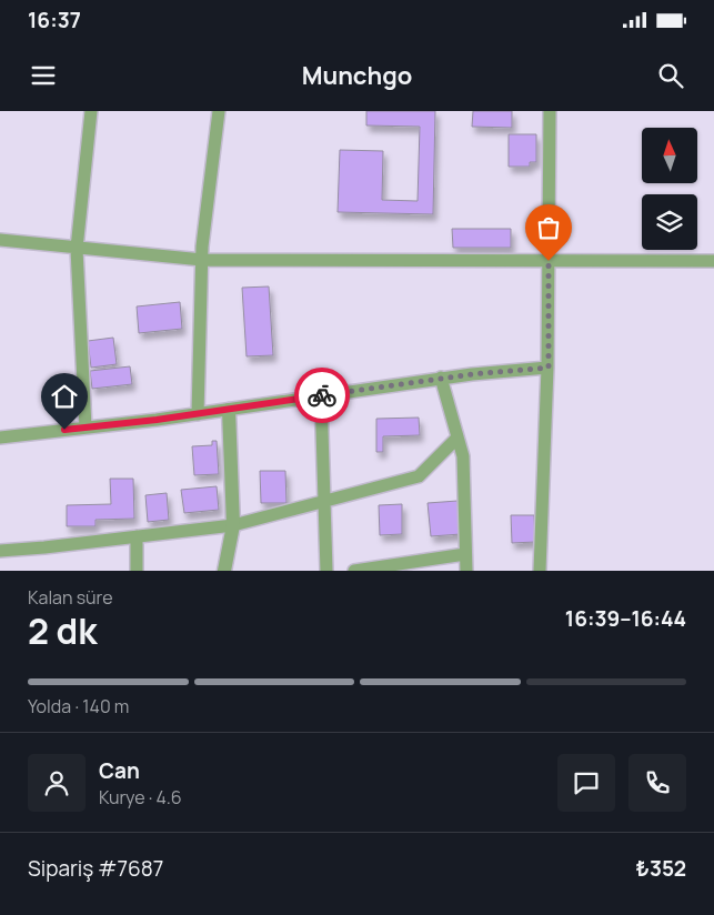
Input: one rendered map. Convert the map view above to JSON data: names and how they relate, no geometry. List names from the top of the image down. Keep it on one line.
{"north":"top","page":{"status":"16:37","header":"Munchgo","heading":["2 dk","Kalan süre","16:39–16:44"],"panel":["Can","Kurye · 4.6","Sipariş #7687","₺352"],"bar":"Yolda · 140 m"}}
